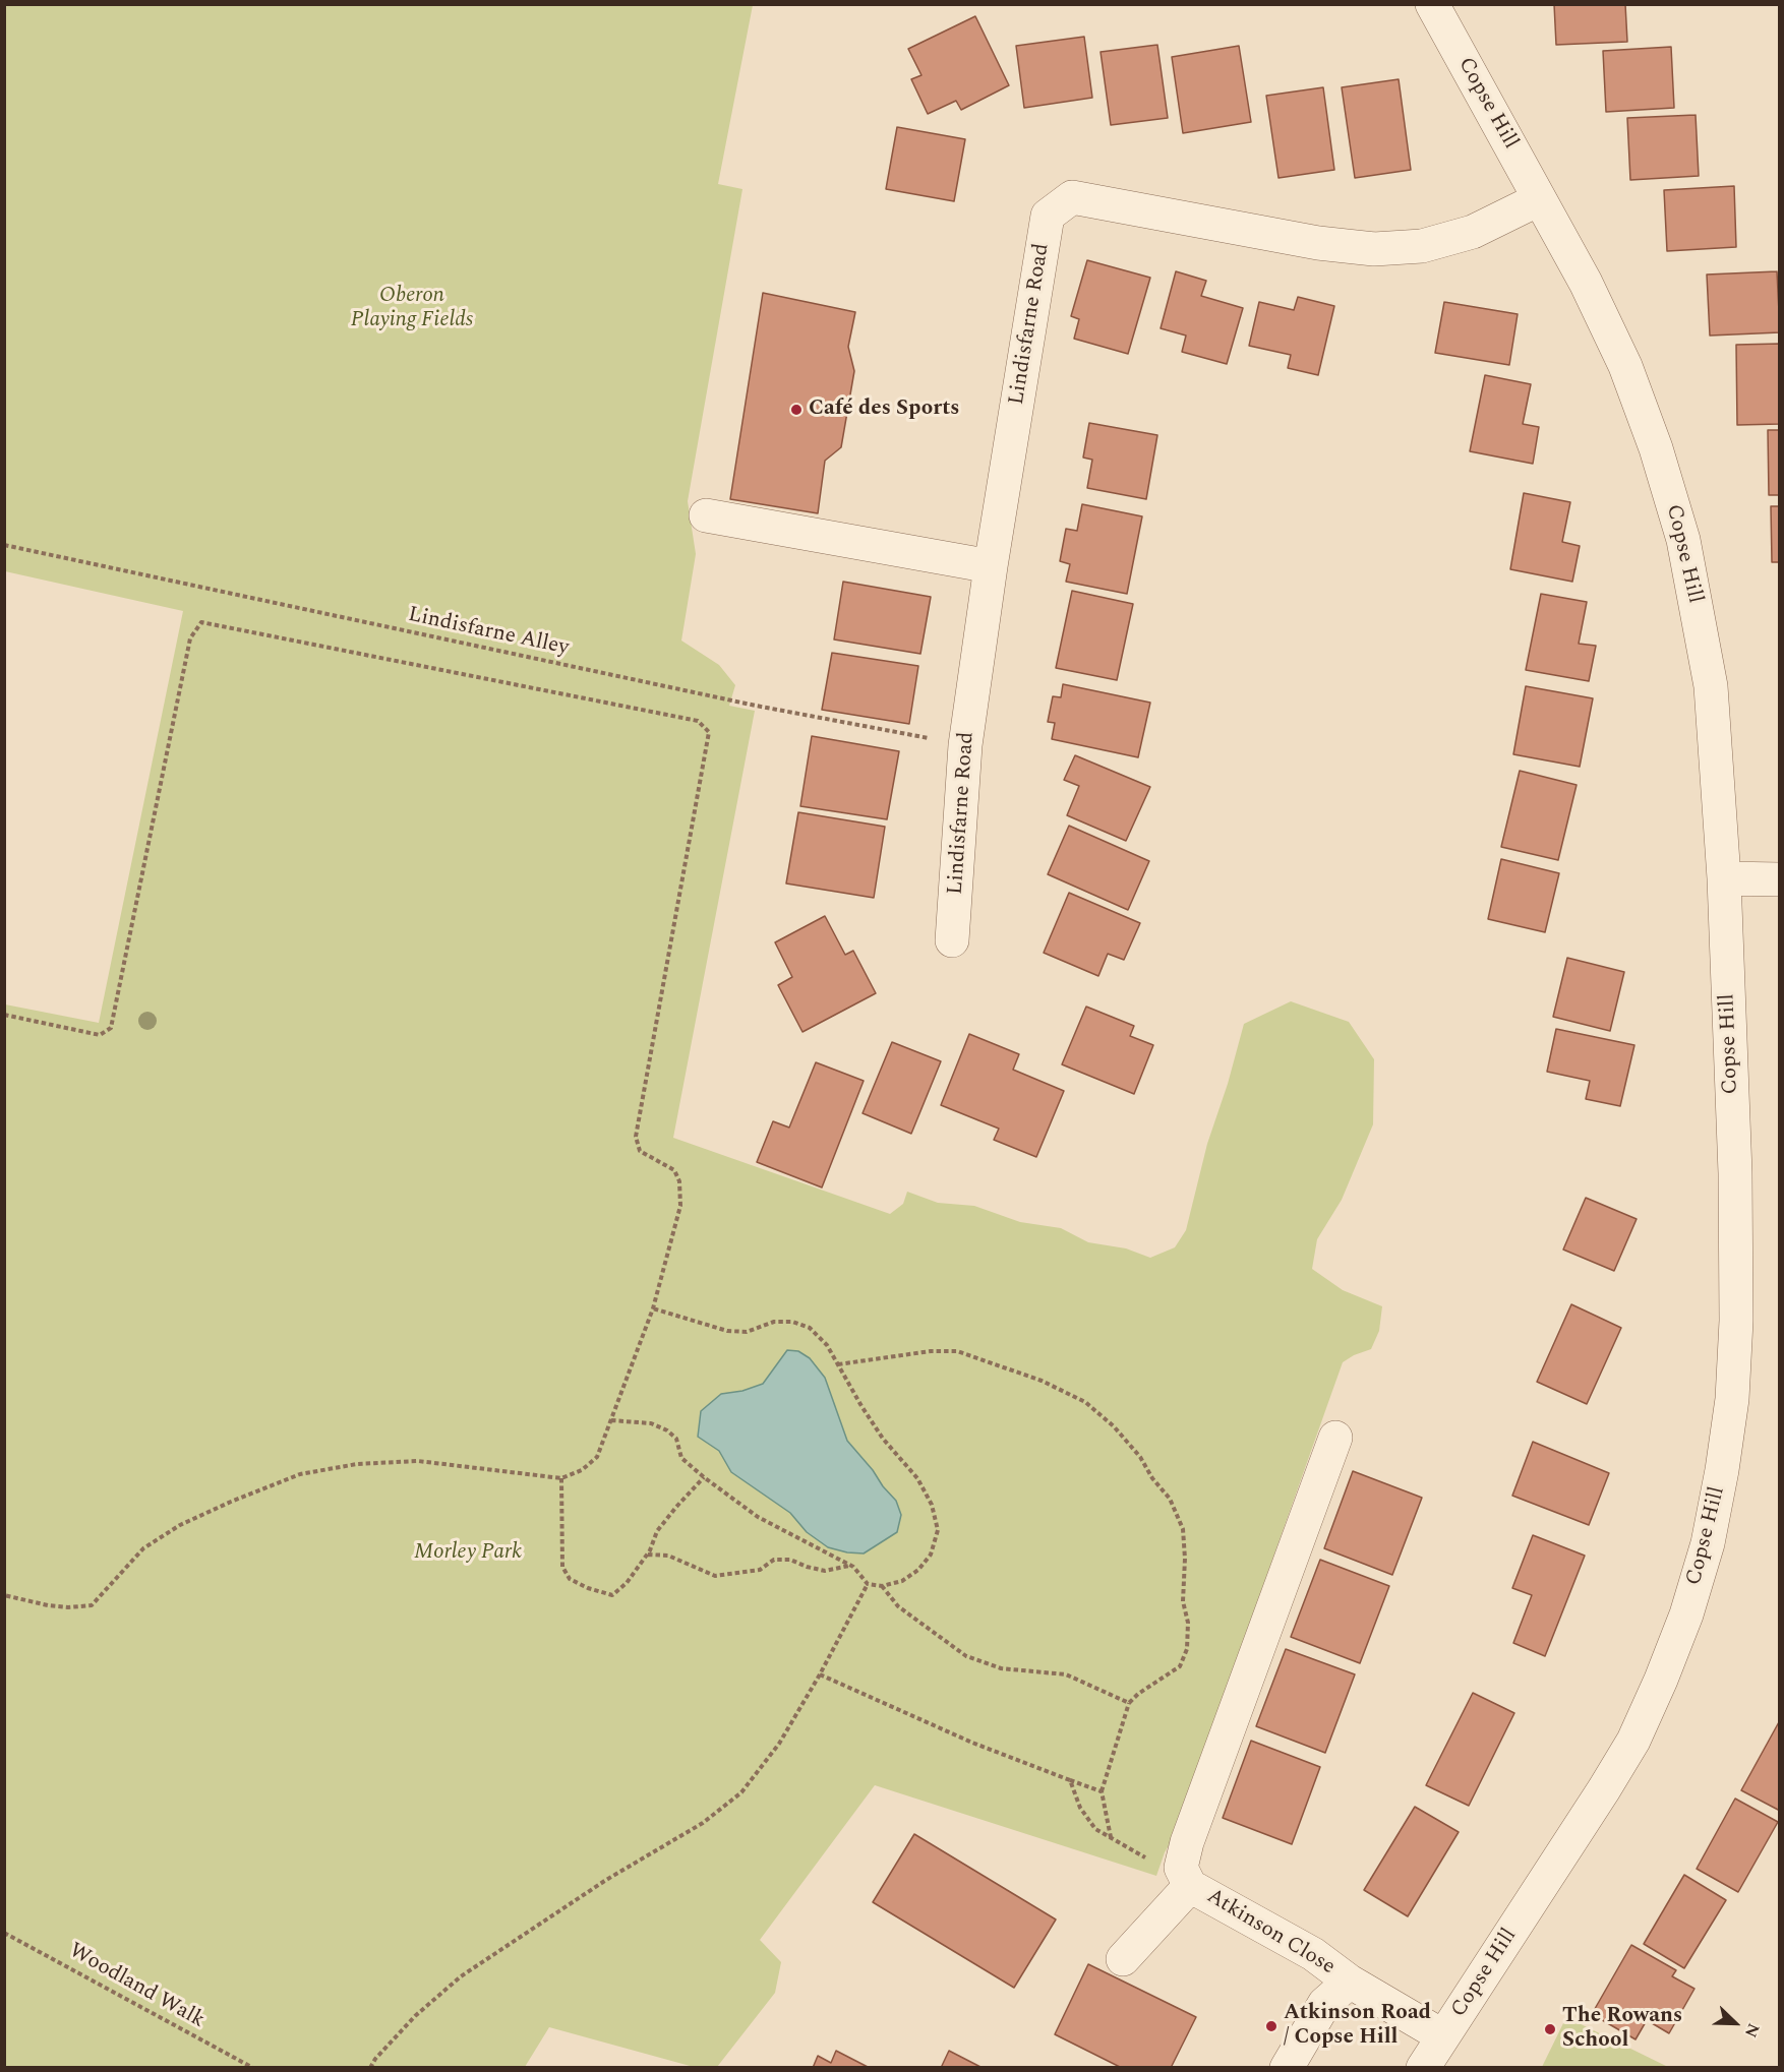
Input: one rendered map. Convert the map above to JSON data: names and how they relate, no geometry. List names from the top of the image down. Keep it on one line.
{"streets":{"street":["Copse Hill","Lindisfarne Road","Atkinson Close"],"path":["Lindisfarne Alley","Woodland Walk"]},"crossings":[["Copse Hill","Lindisfarne Road"],["Copse Hill","Atkinson Close"],["Lindisfarne Road","Lindisfarne Alley"]],"parks":["Oberon Playing Fields","Morley Park"],"places":["Café des Sports","Atkinson Road / Copse Hill","The Rowans School"],"north":"bottom right"}
